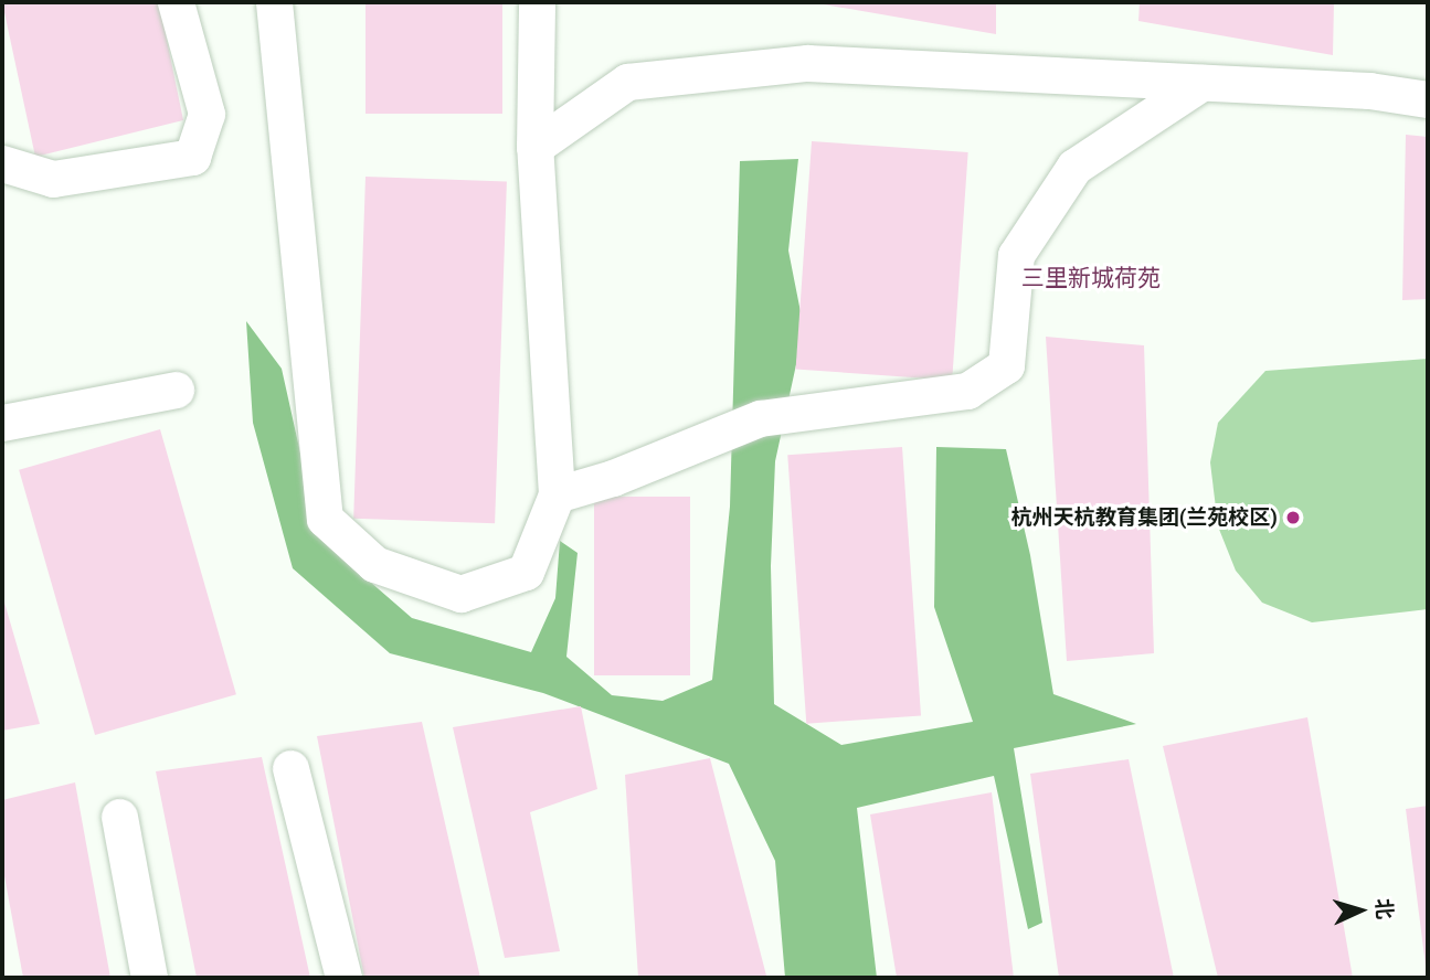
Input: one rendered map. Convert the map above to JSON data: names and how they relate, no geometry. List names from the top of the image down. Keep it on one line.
{"districts":["三里新城荷苑"],"places":["杭州天杭教育集团(兰苑校区)"],"north":"right"}
